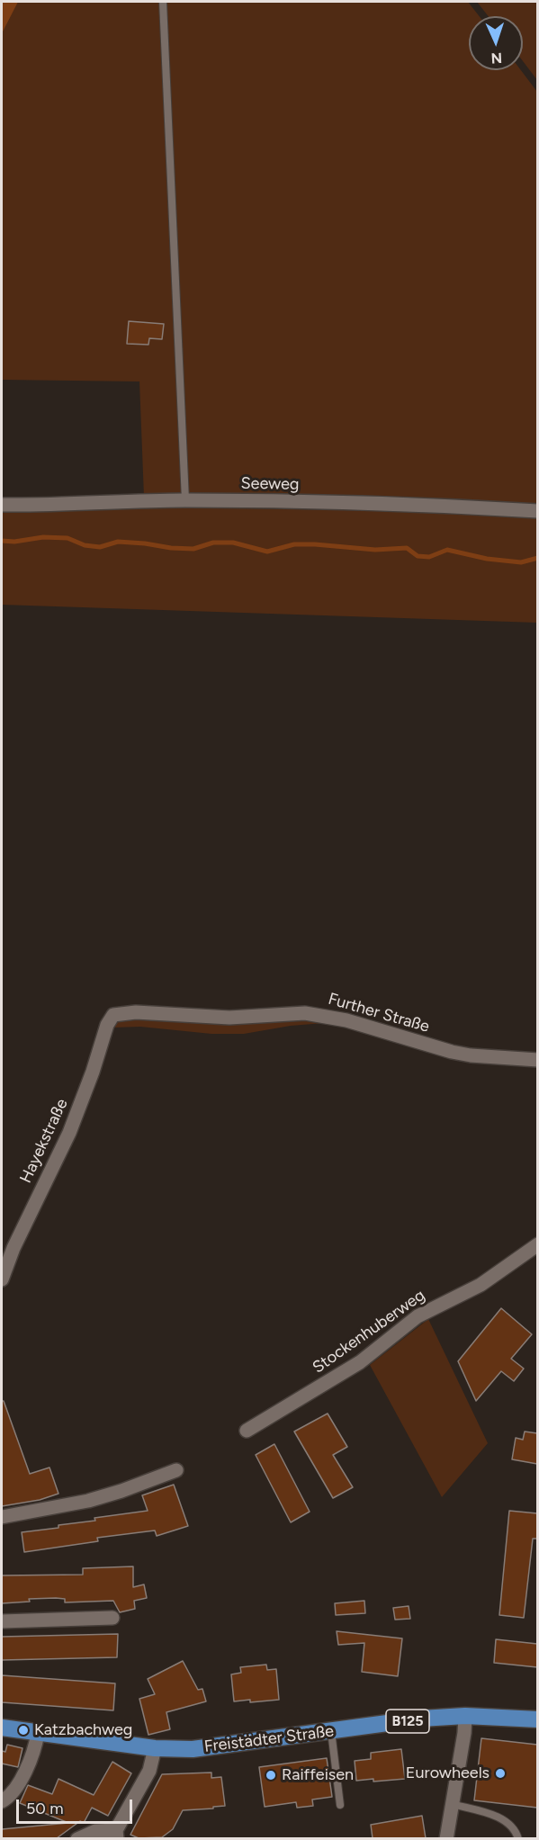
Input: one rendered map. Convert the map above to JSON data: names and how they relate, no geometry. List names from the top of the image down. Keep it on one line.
{"streets":{"main road":["B125","Freistädter Straße"],"street":["Seeweg","Further Straße","Hayekstraße","Stockenhuberweg"]},"crossings":[["Further Straße","Hayekstraße"]],"places":["Katzbachweg","Eurowheels","Raiffeisen"],"scale_bar":"50 m","north":"bottom"}
